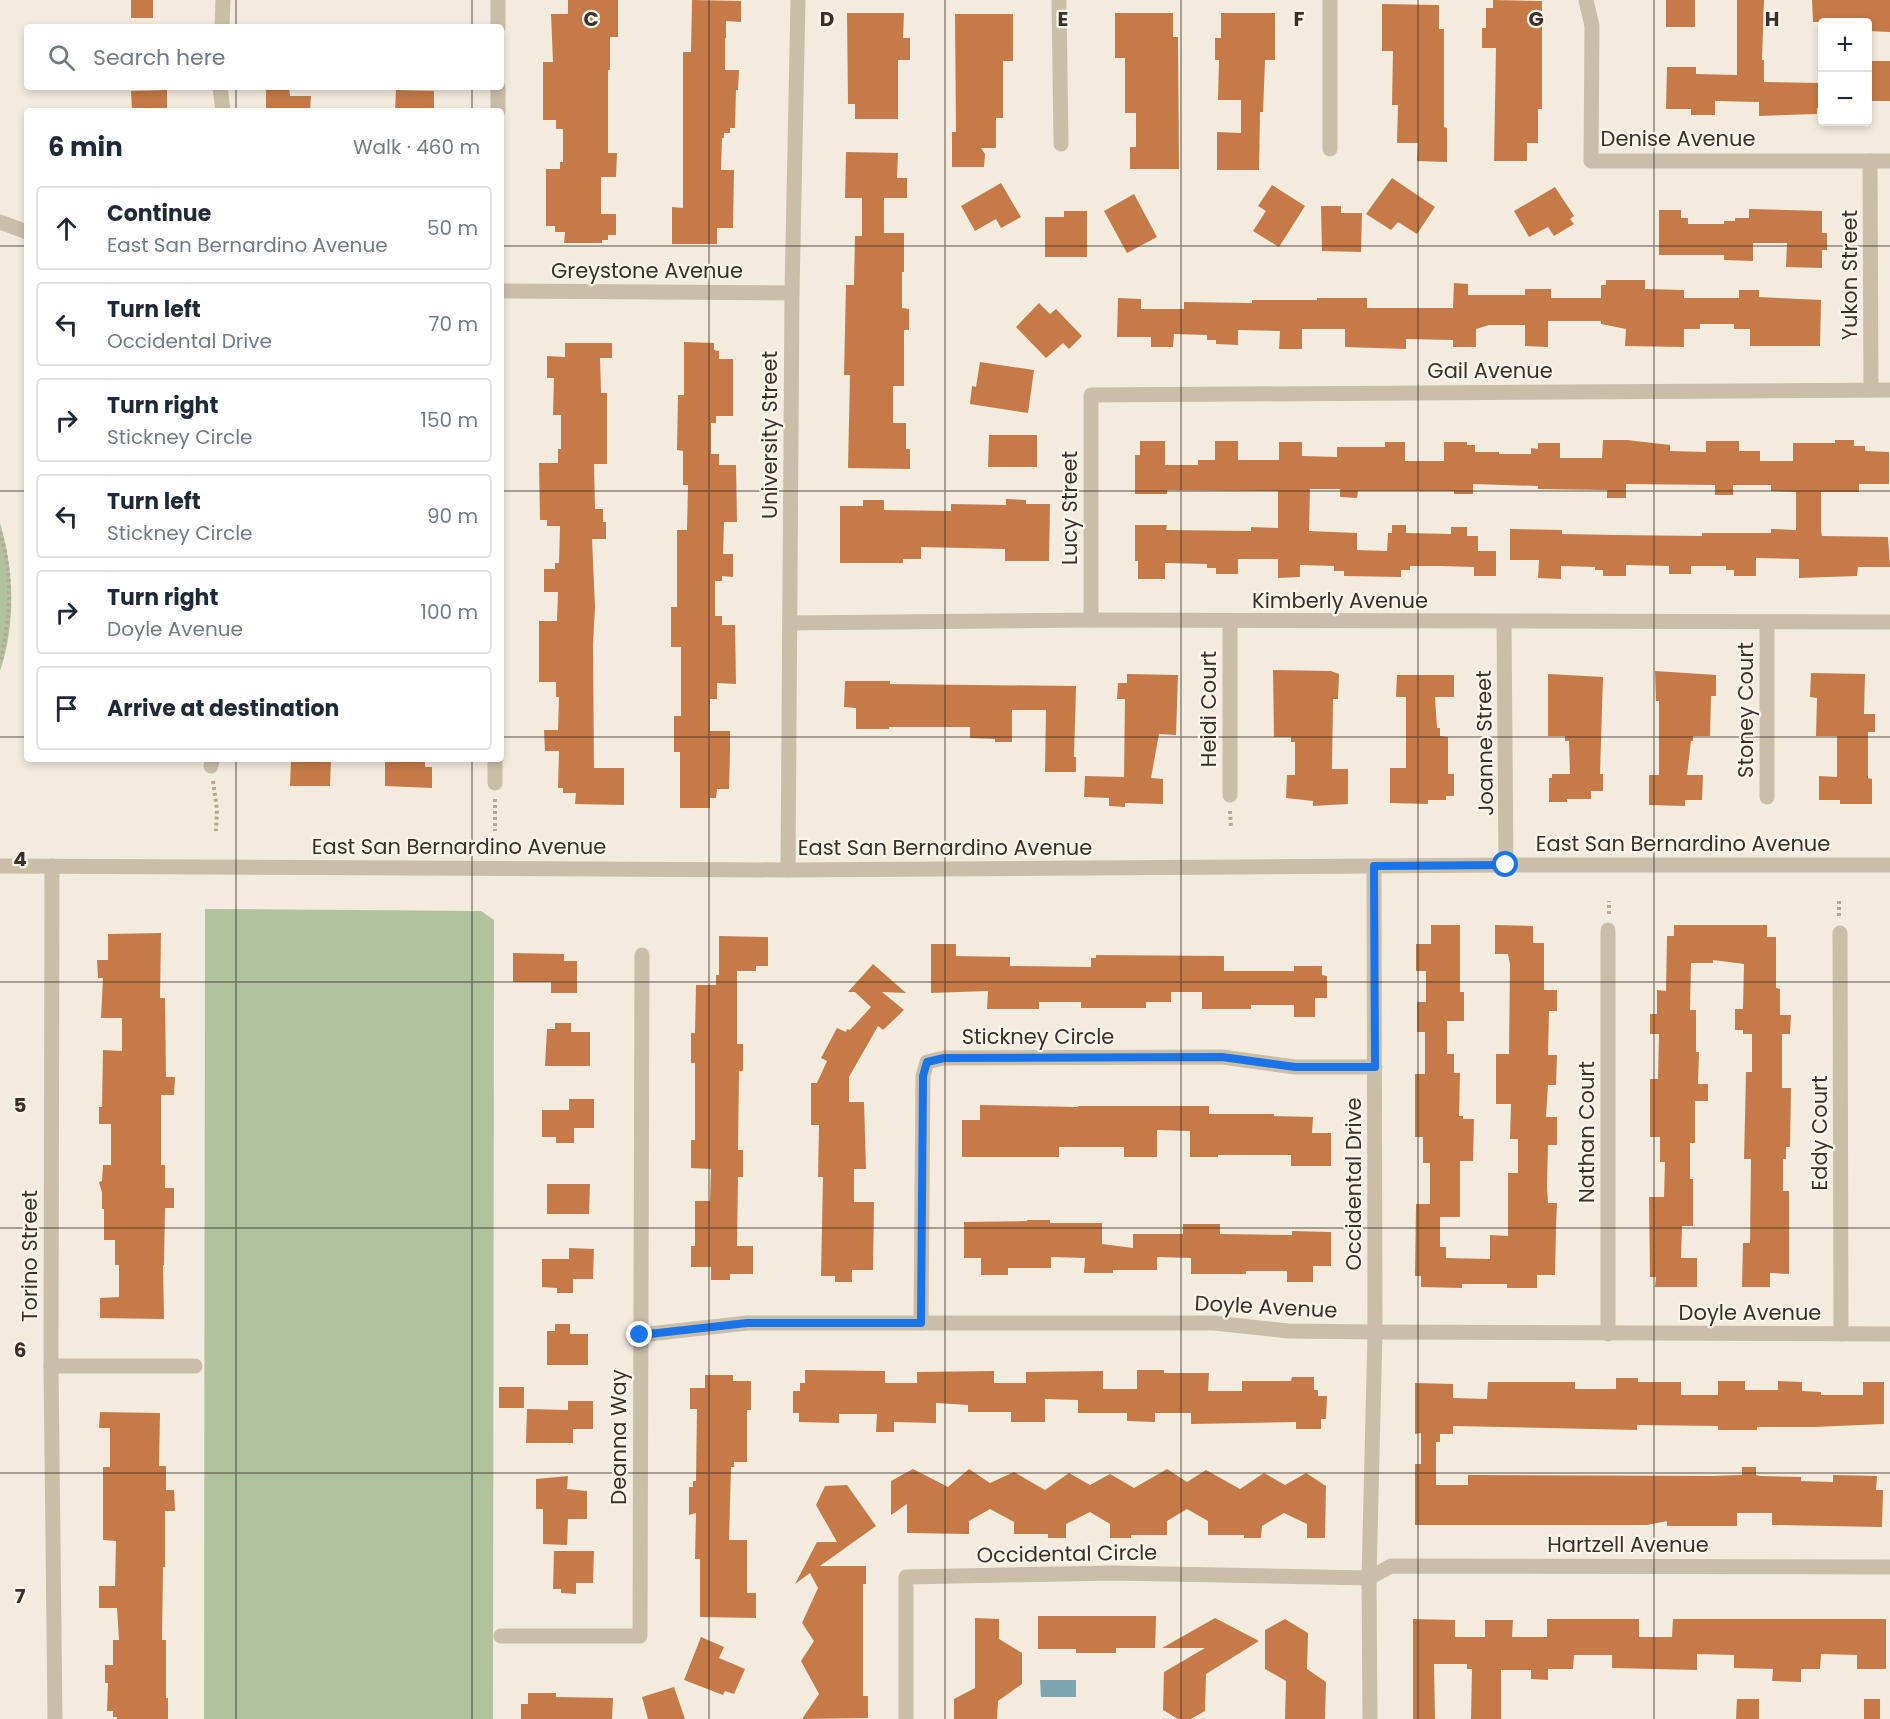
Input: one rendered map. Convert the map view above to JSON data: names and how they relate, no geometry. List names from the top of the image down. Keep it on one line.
{"streets":{"street":["Denise Avenue","Greystone Avenue","Yukon Street","Gail Avenue","University Street","Lucy Street","Kimberly Avenue","Heidi Court","Stoney Court","Joanne Street","East San Bernardino Avenue","Stickney Circle","Nathan Court","Eddy Court","Occidental Drive","Torino Street","Doyle Avenue","Deanna Way","Hartzell Avenue","Occidental Circle"]},"crossings":[["Denise Avenue","Yukon Street"],["Greystone Avenue","University Street"],["Yukon Street","Gail Avenue"],["Gail Avenue","Lucy Street"],["University Street","Kimberly Avenue"],["University Street","East San Bernardino Avenue"],["Lucy Street","Kimberly Avenue"],["Kimberly Avenue","Heidi Court"],["Kimberly Avenue","Stoney Court"],["Kimberly Avenue","Joanne Street"],["Joanne Street","East San Bernardino Avenue"],["East San Bernardino Avenue","Occidental Drive"],["East San Bernardino Avenue","Torino Street"],["Stickney Circle","Occidental Drive"],["Stickney Circle","Doyle Avenue"],["Nathan Court","Doyle Avenue"],["Eddy Court","Doyle Avenue"],["Occidental Drive","Doyle Avenue"],["Occidental Drive","Hartzell Avenue"],["Occidental Drive","Occidental Circle"],["Doyle Avenue","Deanna Way"],["Hartzell Avenue","Occidental Circle"]],"page":{"map_buttons":["+","−"],"search":"Search here","heading":["6 min","Walk · 460 m"],"list":[["Continue","East San Bernardino Avenue","50 m"],["Turn left","Occidental Drive","70 m"],["Turn right","Stickney Circle","150 m"],["Turn left","Stickney Circle","90 m"],["Turn right","Doyle Avenue","100 m"],"Arrive at destination"]},"grid":{"columns":["C","D","E","F","G","H"],"rows":["4","5","6","7"]}}
